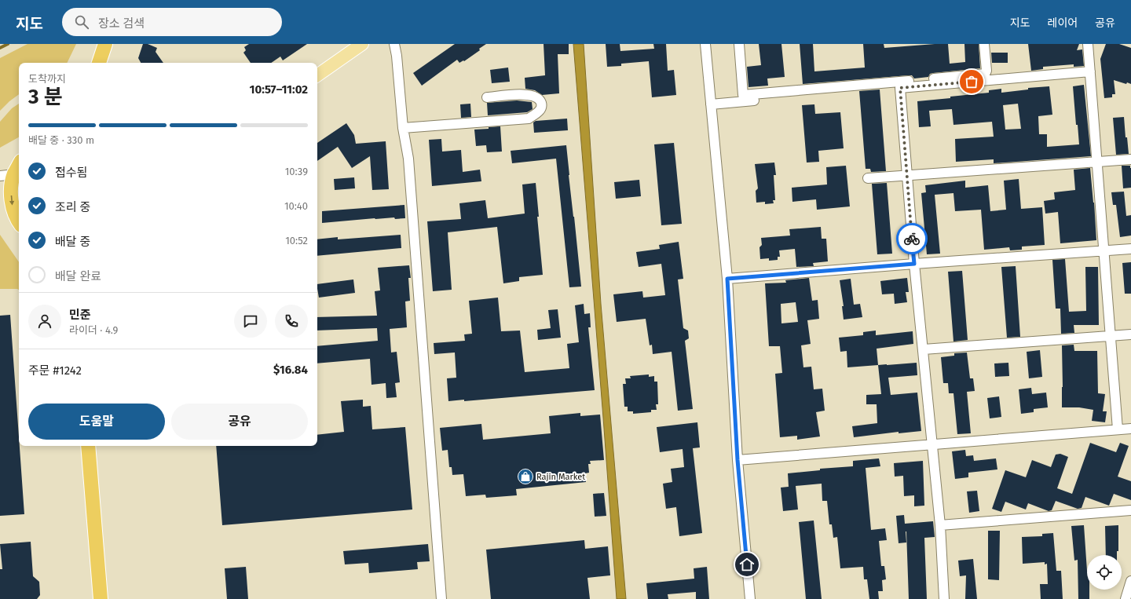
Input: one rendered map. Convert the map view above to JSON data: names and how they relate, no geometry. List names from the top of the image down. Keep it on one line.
{"places":{"shop":["Rajin Market"]},"page":{"header":"지도","search":"장소 검색","nav":["지도","레이어","공유"],"heading":["3 분","도착까지","10:57–11:02"],"panel":["민준","라이더 · 4.9","주문 #1242","$16.84"],"bar":"배달 중 · 330 m","list":[["접수됨","10:39"],["조리 중","10:40"],["배달 중","10:52"],"배달 완료"],"buttons":["도움말","공유"]}}
